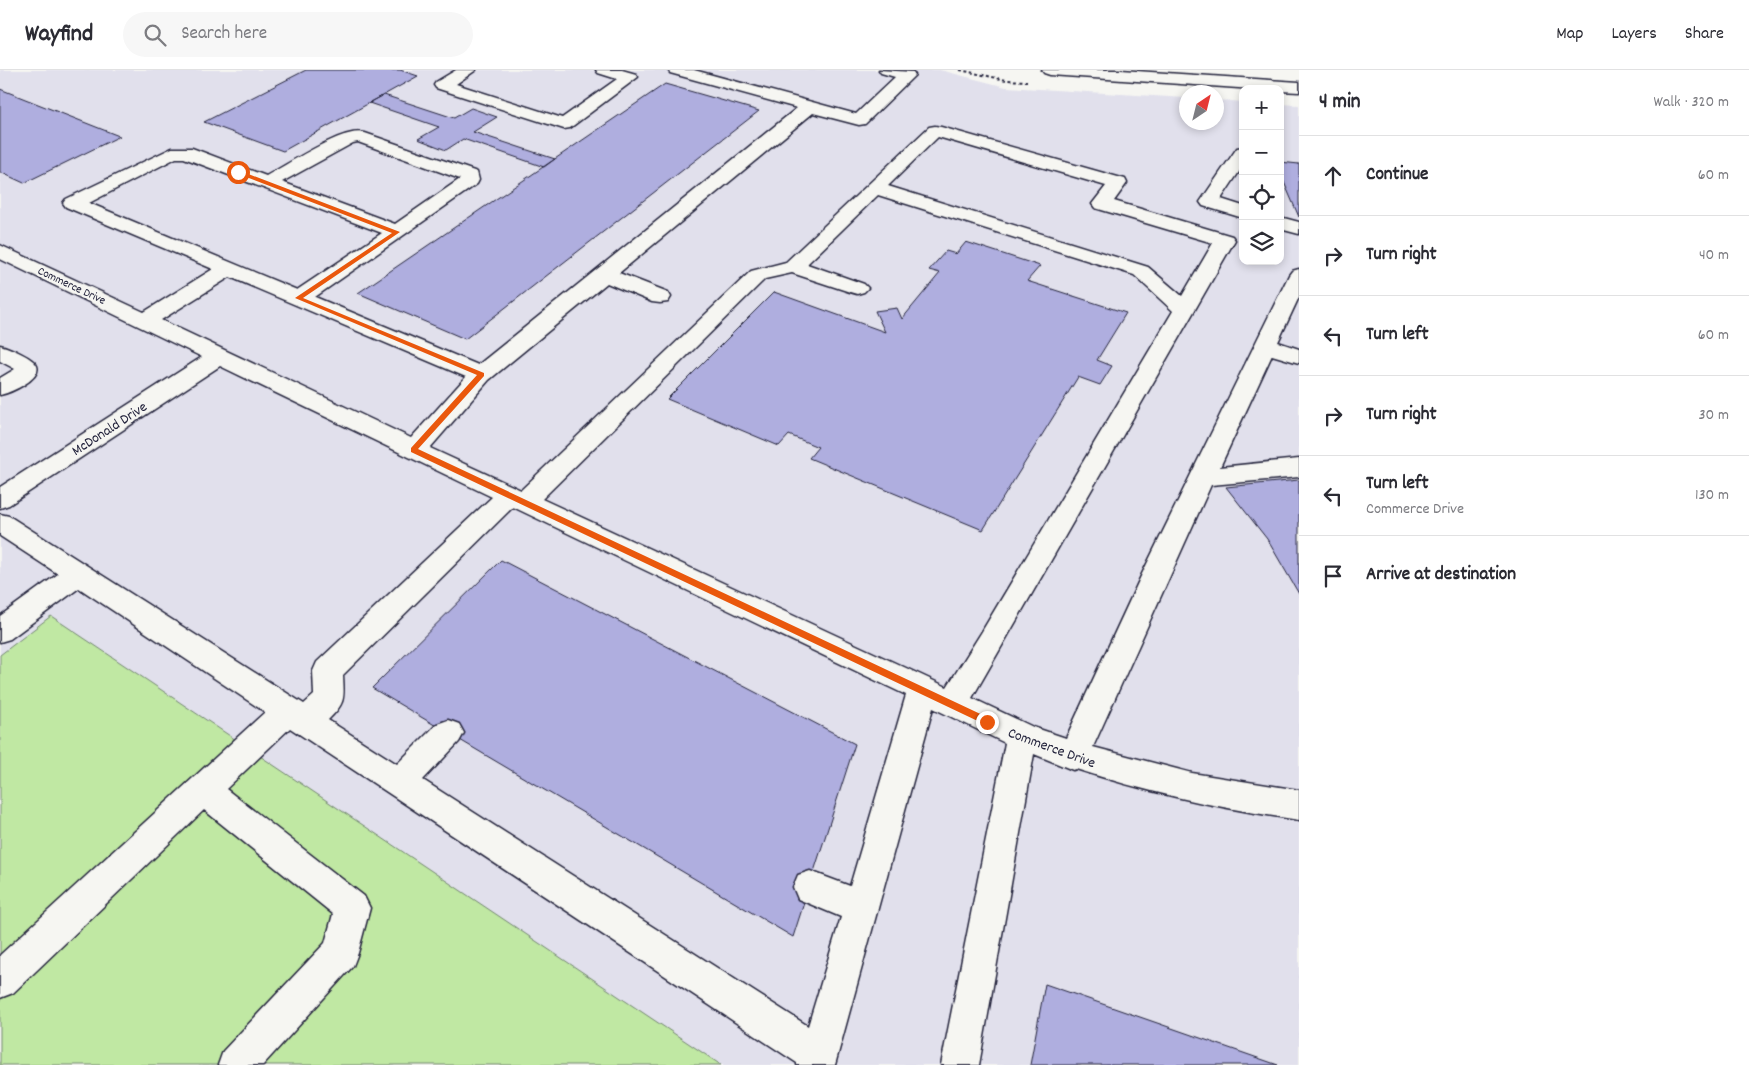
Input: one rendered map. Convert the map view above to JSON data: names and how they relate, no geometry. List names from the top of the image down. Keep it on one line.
{"streets":{"street":["Commerce Drive","McDonald Drive"]},"crossings":[["Commerce Drive","McDonald Drive"]],"north":"top right","page":{"header":"Wayfind","search":"Search here","nav":["Map","Layers","Share"],"heading":["4 min","Walk · 320 m"],"map_buttons":["+","−"],"list":[["Continue","60 m"],["Turn right","40 m"],["Turn left","60 m"],["Turn right","30 m"],["Turn left","Commerce Drive","130 m"],"Arrive at destination"]}}
